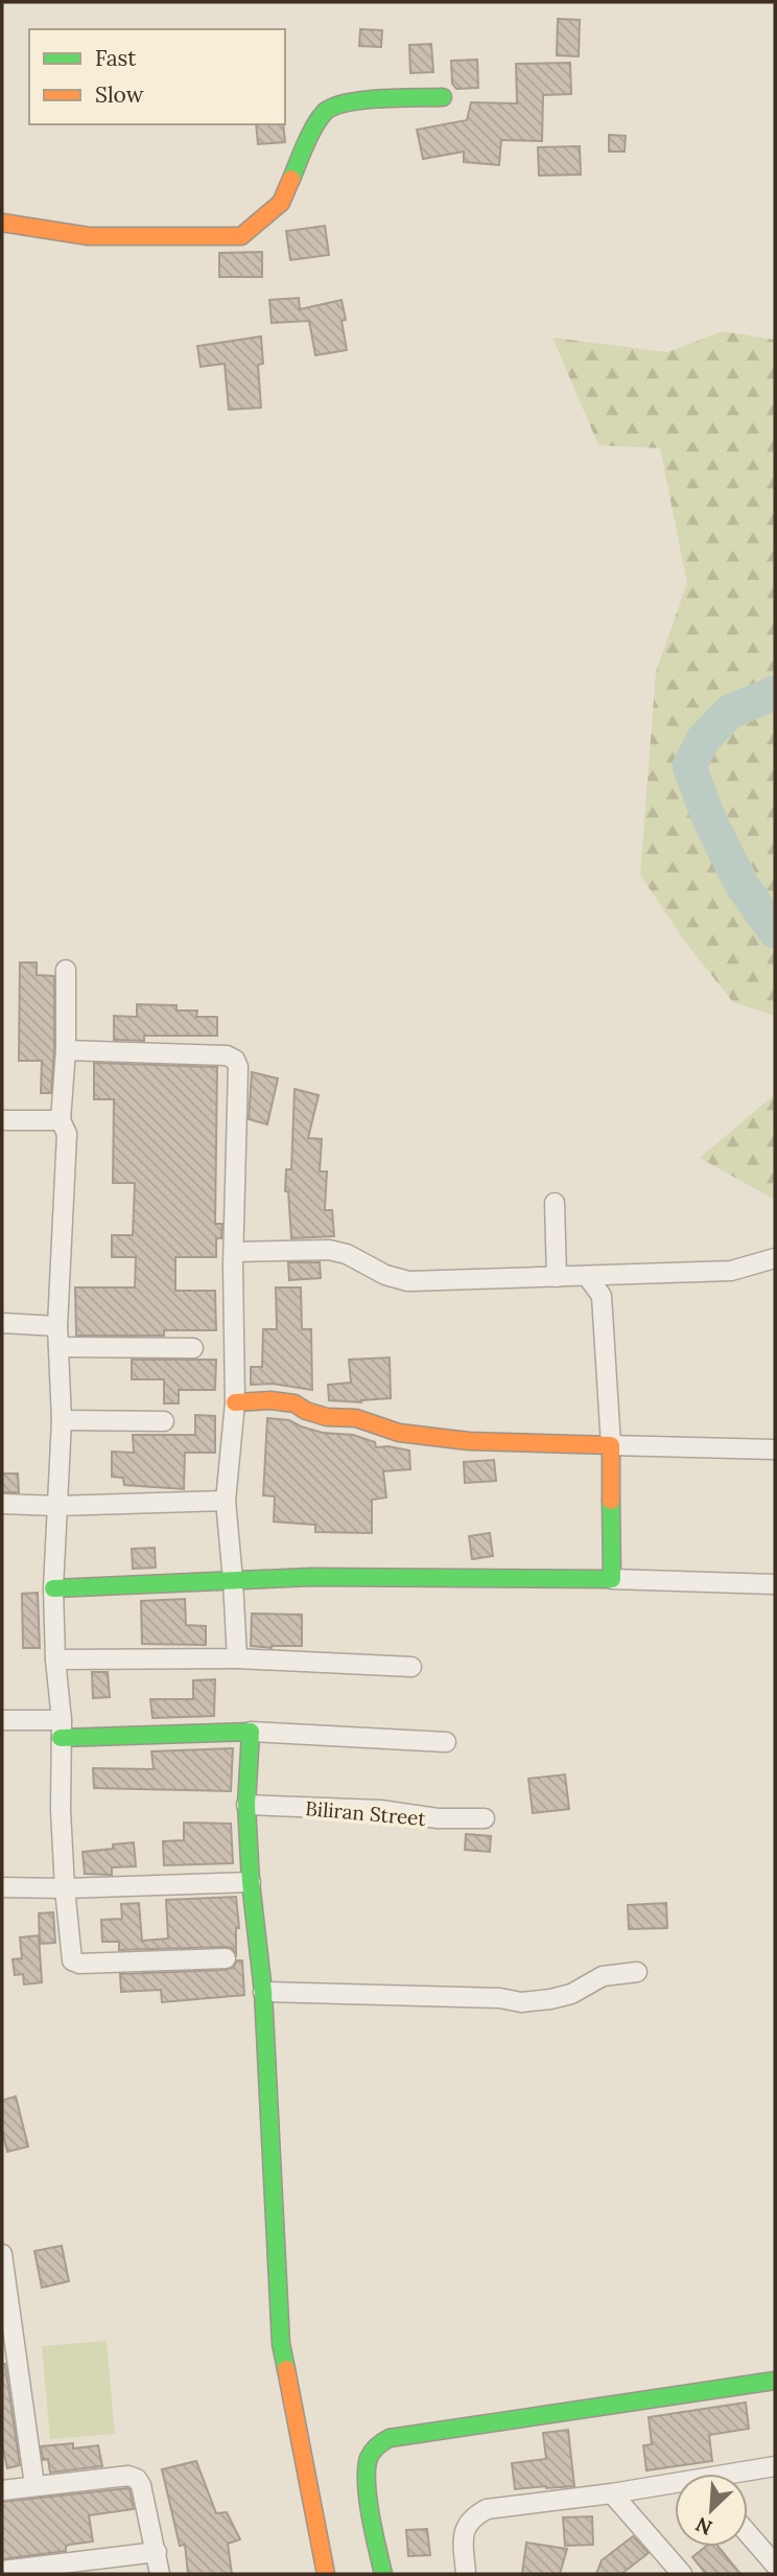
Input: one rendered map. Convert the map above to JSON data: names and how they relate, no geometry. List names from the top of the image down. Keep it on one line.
{"streets":{"street":["Biliran Street"]},"legend":["Fast","Slow"],"north":"bottom left"}
